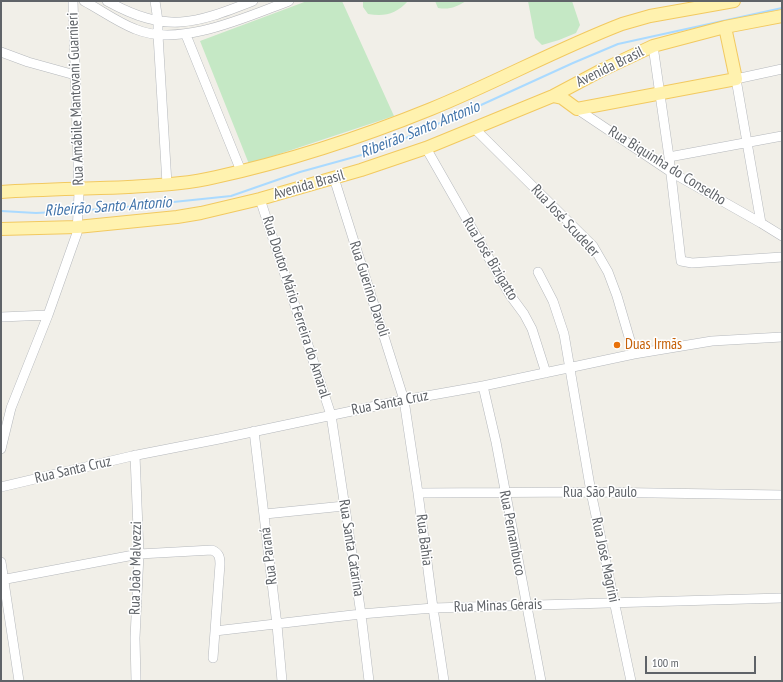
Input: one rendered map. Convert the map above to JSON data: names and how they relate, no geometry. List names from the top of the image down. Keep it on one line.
{"streets":{"main road":["Avenida Brasil","Rua Biquinha do Conselho"],"street":["Rua Amábile Mantovani Guarnieri","Rua José Scudeler","Rua José Bizigatto","Rua Guerino Davoli","Rua Doutor Mário Ferreira do Amaral","Rua Santa Cruz","Rua São Paulo","Rua Pernambuco","Rua Bahia","Rua Santa Catarina","Rua Paraná","Rua José Magrini","Rua João Malvezzi","Rua Minas Gerais"]},"crossings":[["Avenida Brasil","Rua Amábile Mantovani Guarnieri"],["Avenida Brasil","Rua Biquinha do Conselho"],["Avenida Brasil","Rua José Scudeler"],["Avenida Brasil","Rua José Bizigatto"],["Avenida Brasil","Rua Guerino Davoli"],["Avenida Brasil","Rua Doutor Mário Ferreira do Amaral"],["Rua José Scudeler","Rua Santa Cruz"],["Rua José Bizigatto","Rua Santa Cruz"],["Rua Guerino Davoli","Rua Santa Cruz"],["Rua Guerino Davoli","Rua Bahia"],["Rua Doutor Mário Ferreira do Amaral","Rua Santa Cruz"],["Rua Doutor Mário Ferreira do Amaral","Rua Santa Catarina"],["Rua Santa Cruz","Rua Pernambuco"],["Rua Santa Cruz","Rua Bahia"],["Rua Santa Cruz","Rua Santa Catarina"],["Rua Santa Cruz","Rua Paraná"],["Rua Santa Cruz","Rua José Magrini"],["Rua Santa Cruz","Rua João Malvezzi"],["Rua São Paulo","Rua Pernambuco"],["Rua São Paulo","Rua Bahia"],["Rua São Paulo","Rua José Magrini"],["Rua Pernambuco","Rua Minas Gerais"],["Rua Bahia","Rua Minas Gerais"],["Rua Santa Catarina","Rua Minas Gerais"],["Rua Paraná","Rua Minas Gerais"],["Rua José Magrini","Rua Minas Gerais"]],"water":["Ribeirão Santo Antonio"],"places":["Duas Irmãs"],"scale_bar":"100 m"}
